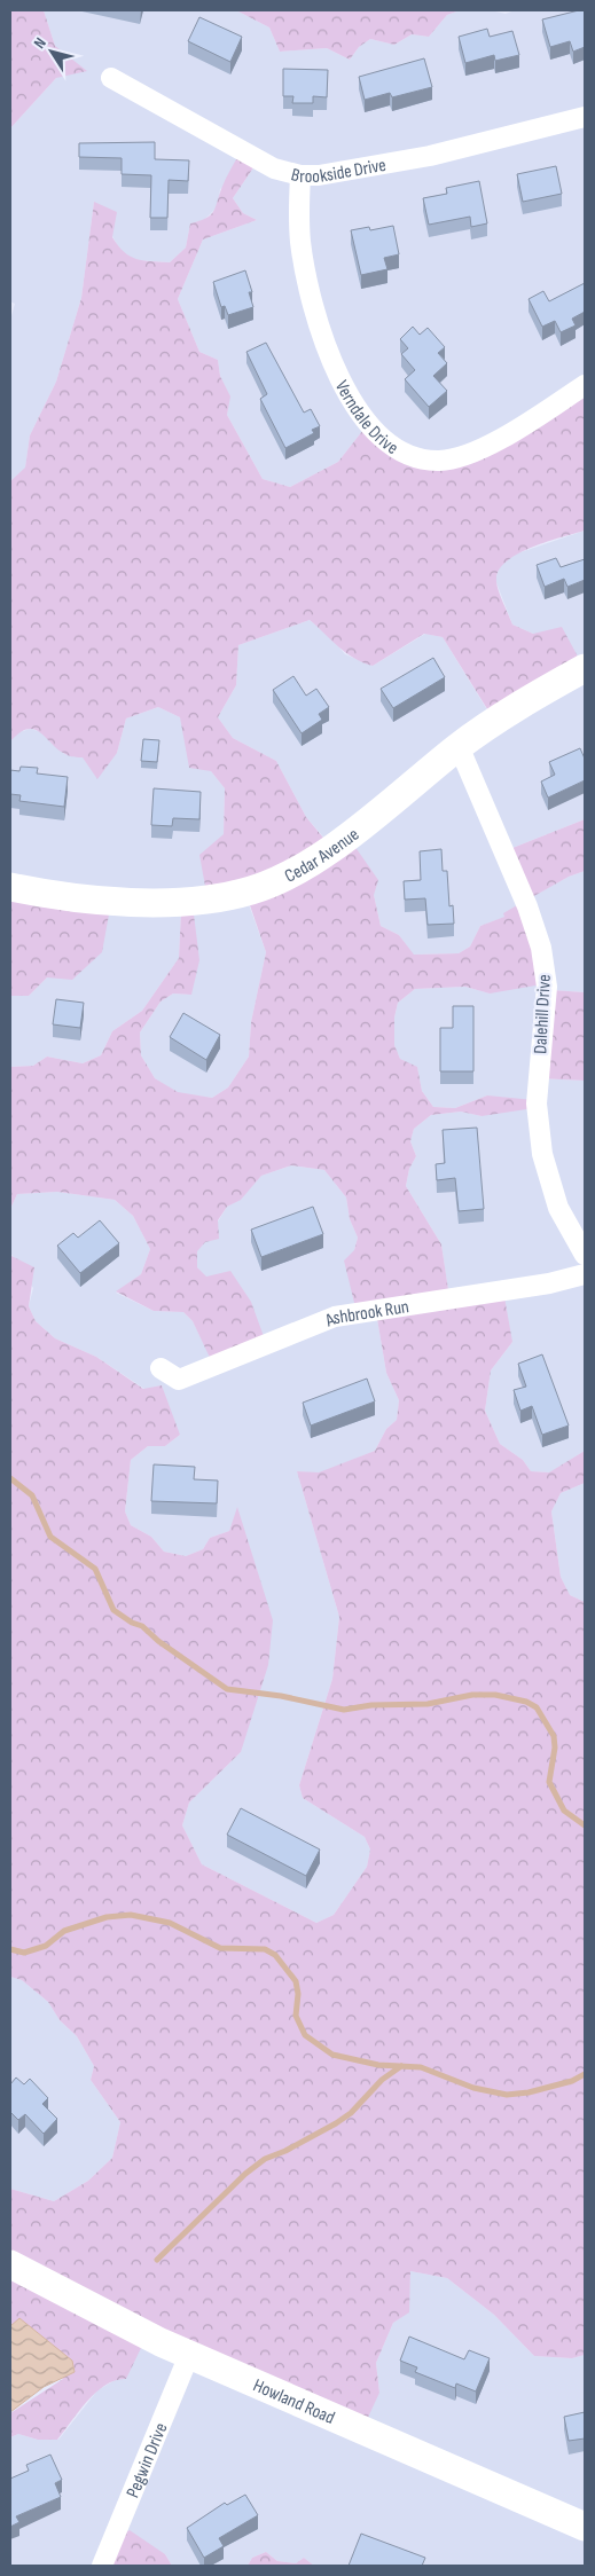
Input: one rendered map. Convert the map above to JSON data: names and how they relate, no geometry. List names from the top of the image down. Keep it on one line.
{"streets":{"street":["Brookside Drive","Verndale Drive","Cedar Avenue","Dalehill Drive","Ashbrook Run","Howland Road","Pegwin Drive"]},"crossings":[["Brookside Drive","Verndale Drive"],["Cedar Avenue","Dalehill Drive"],["Howland Road","Pegwin Drive"]],"north":"top left"}
